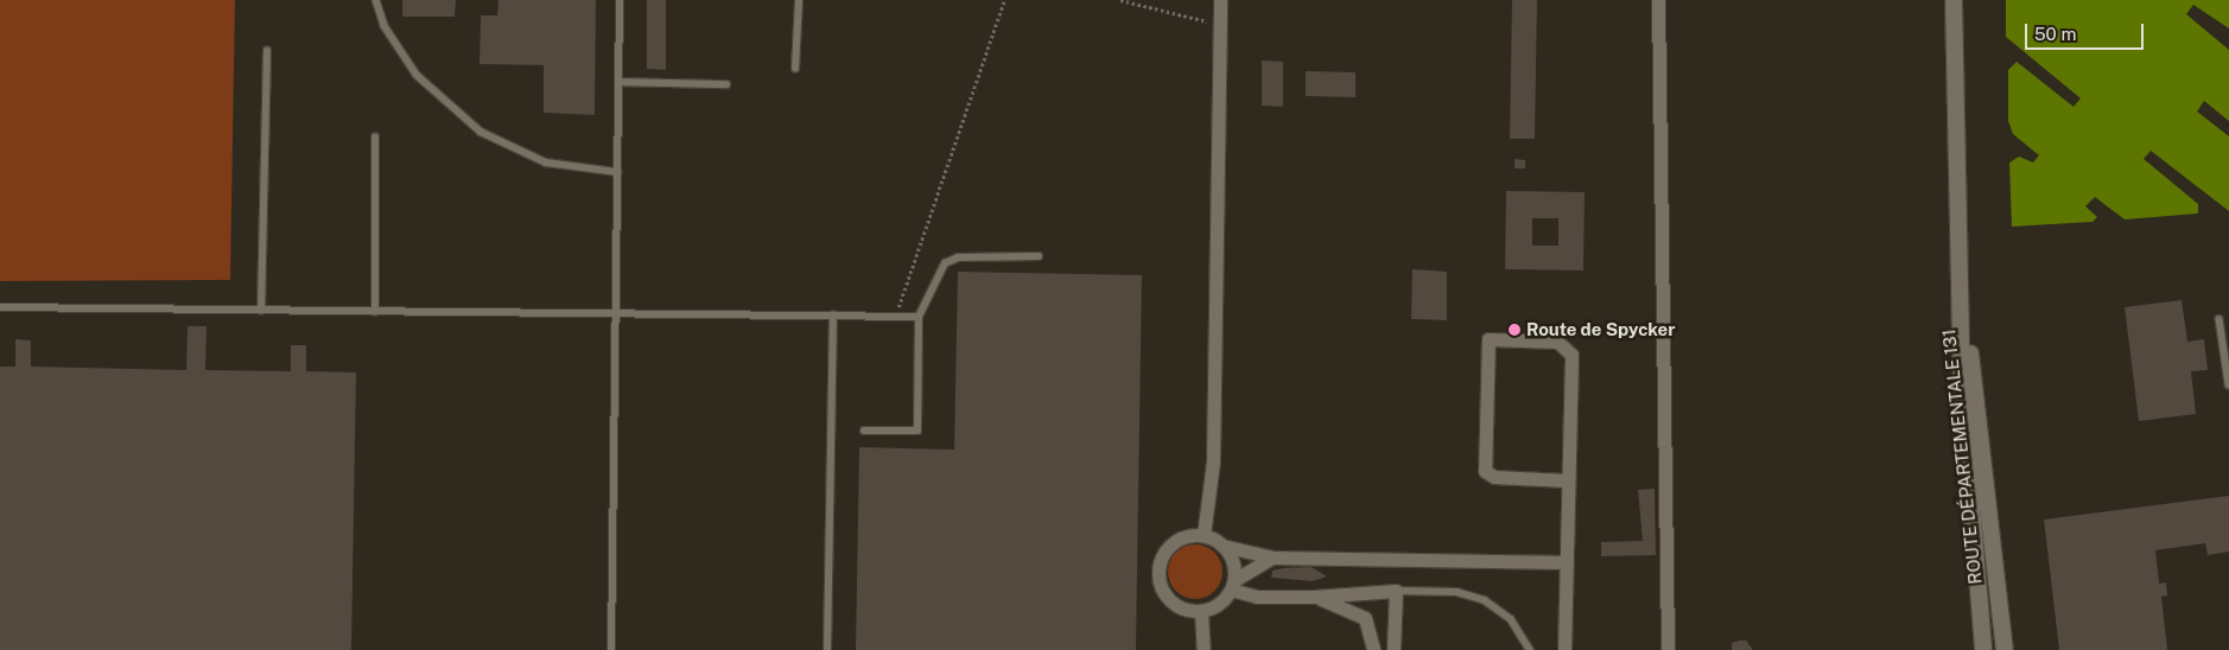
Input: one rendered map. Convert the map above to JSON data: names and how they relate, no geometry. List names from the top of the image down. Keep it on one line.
{"streets":{"main road":["ROUTE DÉPARTEMENTALE 131"]},"places":["Route de Spycker"],"scale_bar":"50 m"}
